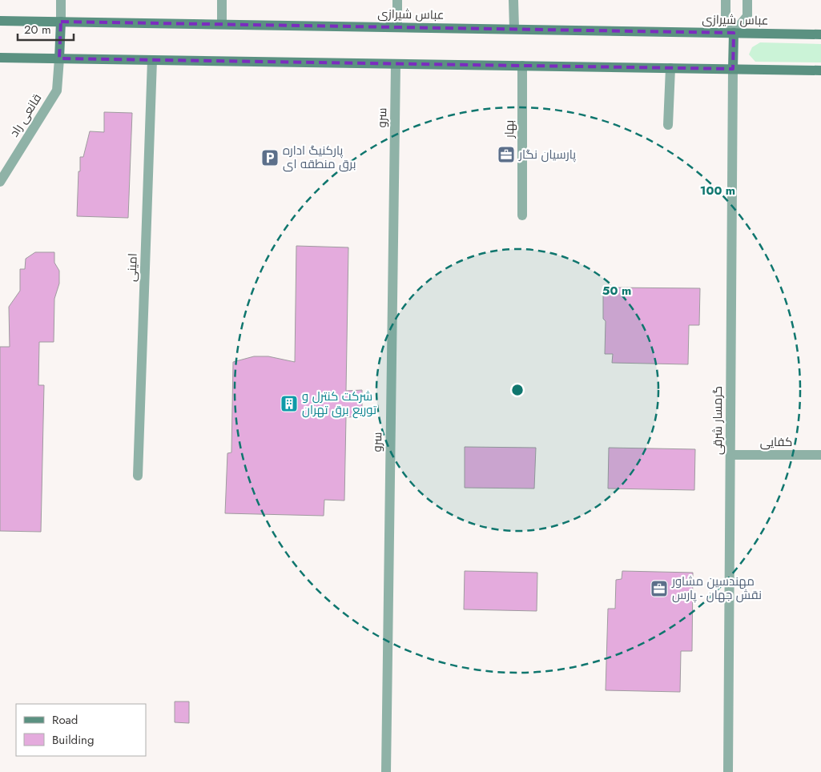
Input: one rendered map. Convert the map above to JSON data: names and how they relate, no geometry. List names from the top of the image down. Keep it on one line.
{"streets":{"main road":["عباس شیرازی"],"street":["قانعی‌ راد","سرو","بهار","امینی","گرمسار شرقی","کفایی"]},"crossings":[["گرمسار شرقی","کفایی"]],"places":{"office":["پارسیان نگار","مهندسین مشاور نقش جهان - پارس"],"parking":["پارکنیگ اداره برق منطقه ای"],"building":["شرکت کنترل و توریع برق تهران"]},"legend":["Road","Building"],"scale_bar":"20 m","rings":["100 m","50 m"]}
